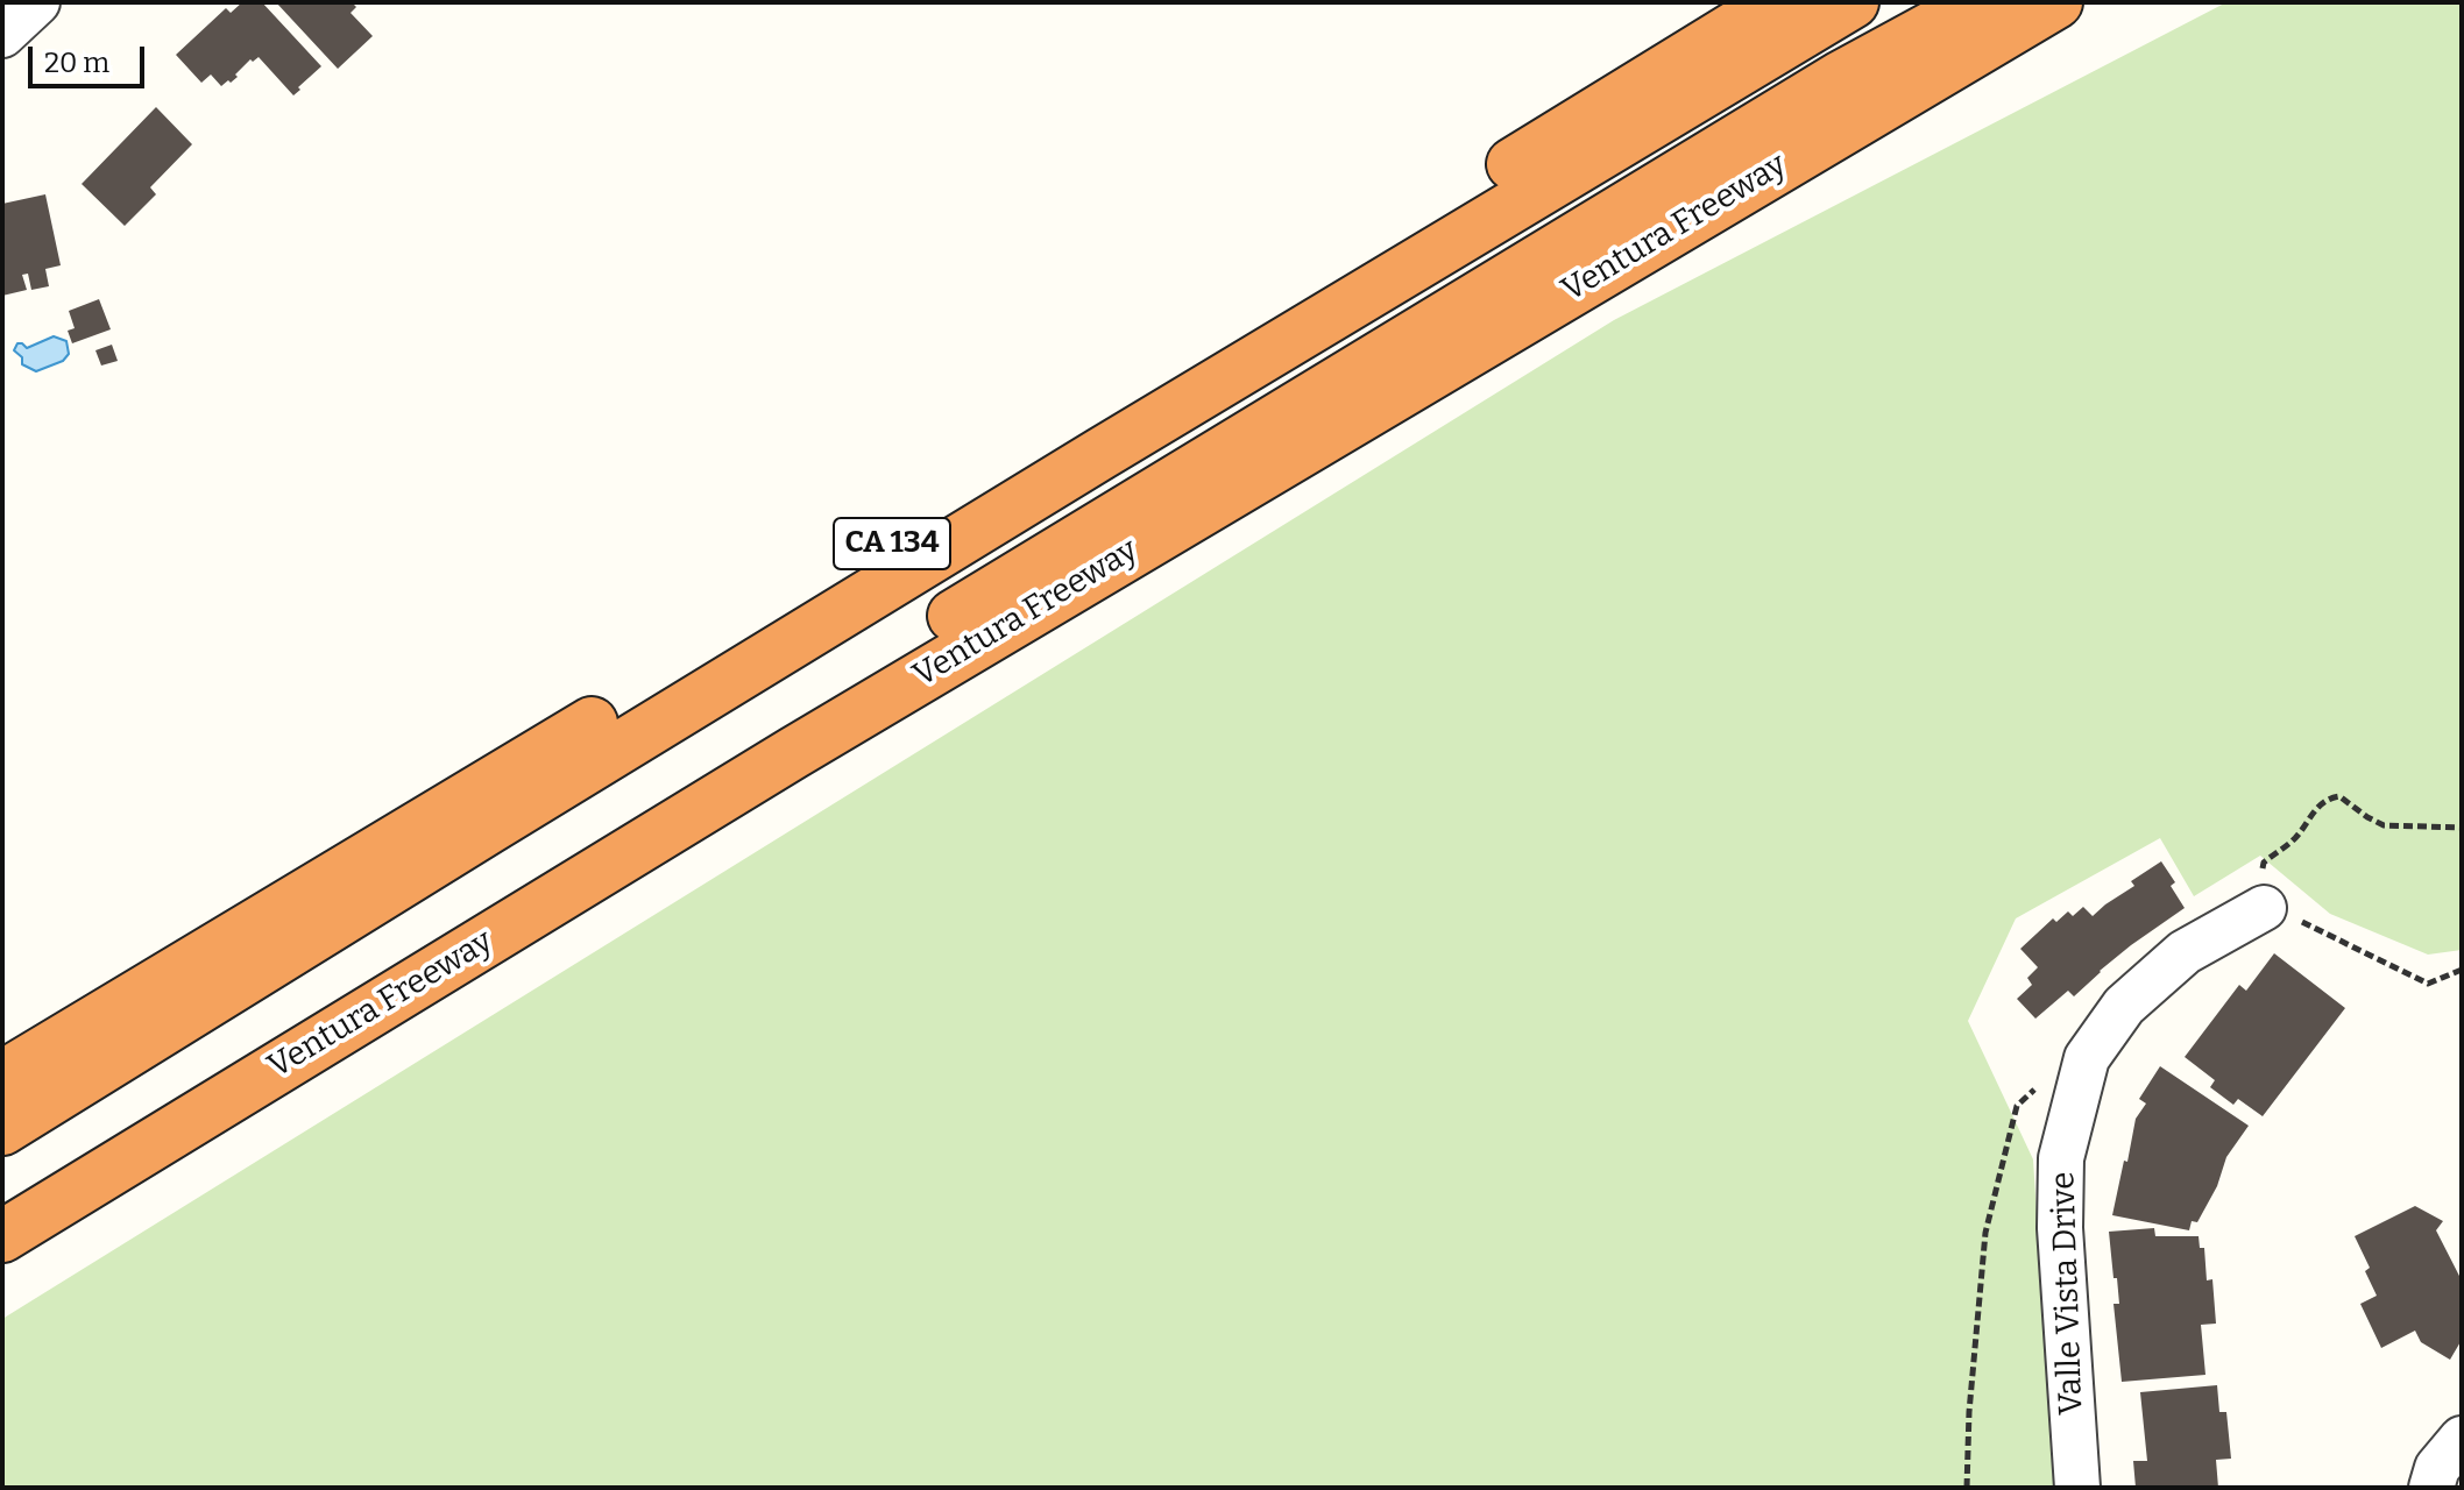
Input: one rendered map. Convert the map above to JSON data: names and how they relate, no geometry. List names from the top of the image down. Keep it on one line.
{"streets":{"highway":["Ventura Freeway","CA 134"],"street":["Valle Vista Drive"]},"scale_bar":"20 m"}
